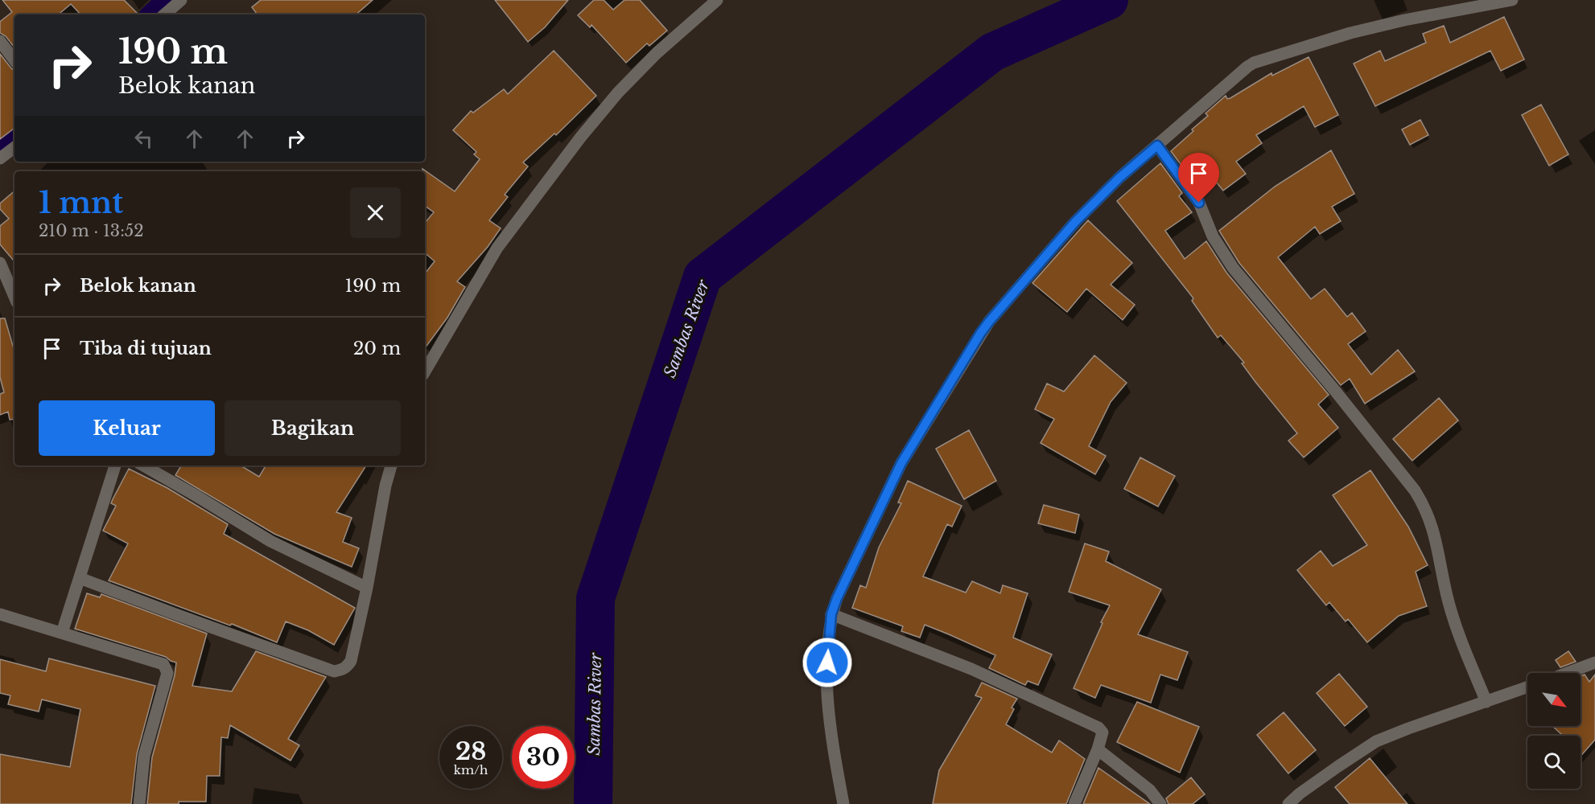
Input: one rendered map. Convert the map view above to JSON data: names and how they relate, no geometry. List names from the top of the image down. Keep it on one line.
{"water":["Sambas River"],"north":"bottom right","page":{"turn":["190 m","Belok kanan"],"heading":["1 mnt","210 m · 13:52"],"list":[{"name":"Belok kanan","value":"190 m"},{"name":"Tiba di tujuan","value":"20 m"}],"buttons":["Keluar","Bagikan"],"speed":"28 km/h","limit":"30"}}
